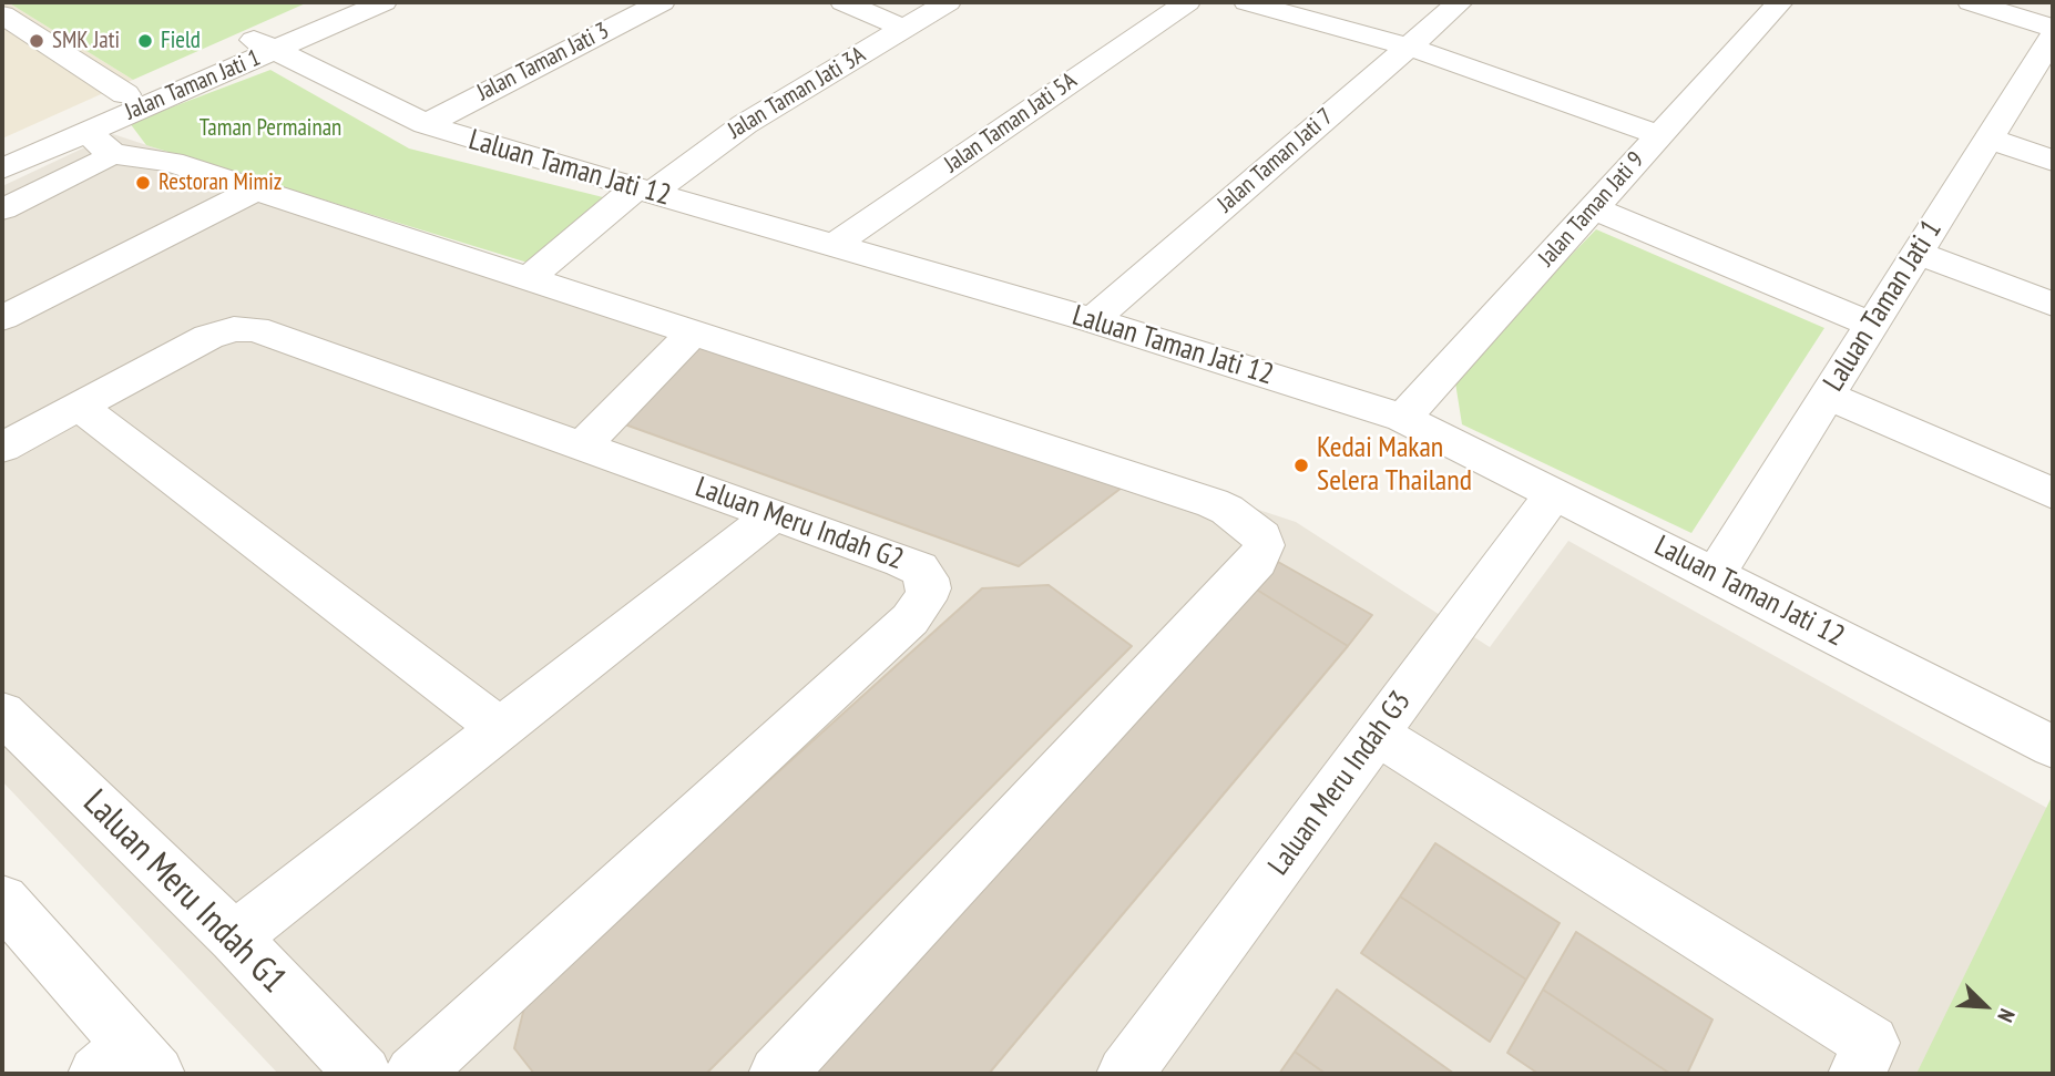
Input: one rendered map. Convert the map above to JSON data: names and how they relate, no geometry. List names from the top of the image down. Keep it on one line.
{"streets":{"street":["Jalan Taman Jati 3","Jalan Taman Jati 1","Jalan Taman Jati 3A","Jalan Taman Jati 5A","Jalan Taman Jati 7","Laluan Taman Jati 12","Jalan Taman Jati 9","Laluan Taman Jati 1","Laluan Meru Indah G2","Laluan Meru Indah G3","Laluan Meru Indah G1"]},"crossings":[["Jalan Taman Jati 3","Laluan Taman Jati 12"],["Jalan Taman Jati 1","Laluan Taman Jati 12"],["Jalan Taman Jati 3A","Laluan Taman Jati 12"],["Jalan Taman Jati 5A","Laluan Taman Jati 12"],["Jalan Taman Jati 7","Laluan Taman Jati 12"],["Laluan Taman Jati 12","Jalan Taman Jati 9"],["Laluan Taman Jati 12","Laluan Taman Jati 1"],["Laluan Taman Jati 12","Laluan Meru Indah G3"]],"parks":["Taman Permainan"],"places":["SMK Jati","Field","Restoran Mimiz","Kedai Makan Selera Thailand"],"north":"bottom right"}
